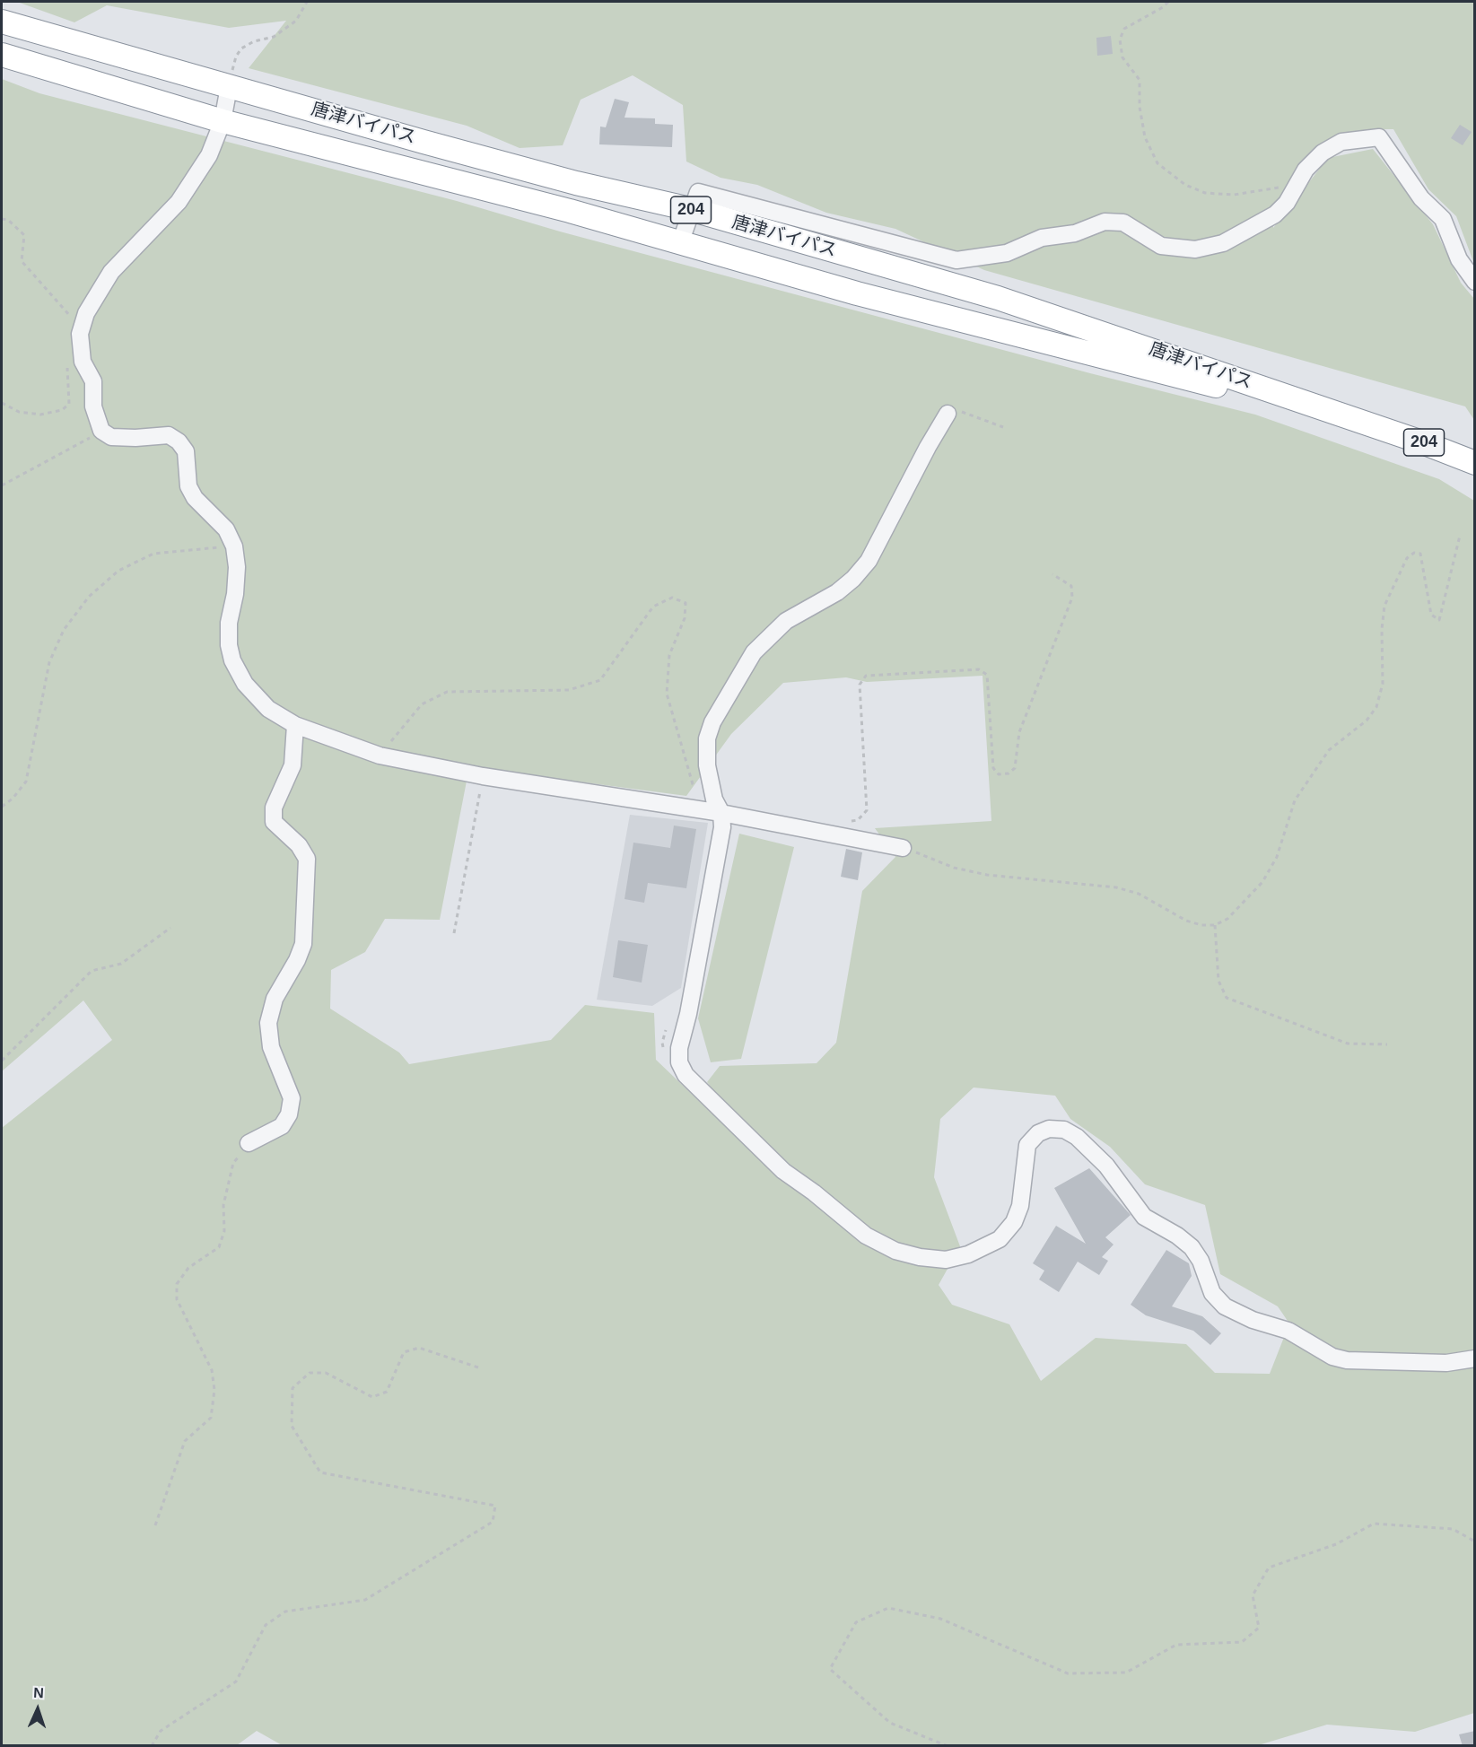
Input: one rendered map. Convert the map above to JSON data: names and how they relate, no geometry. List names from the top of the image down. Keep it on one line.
{"streets":{"highway":["唐津バイパス","204"]},"north":"top"}
